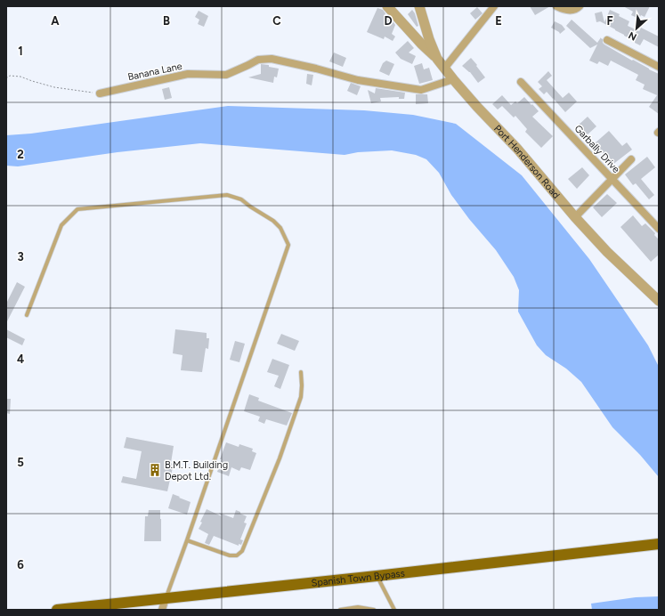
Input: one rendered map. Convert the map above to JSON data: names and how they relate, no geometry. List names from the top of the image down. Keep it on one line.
{"streets":{"main road":["Spanish Town Bypass"],"street":["Banana Lane","Garbally Drive","Port Henderson Road"]},"crossings":[["Banana Lane","Port Henderson Road"]],"places":{"building":["B.M.T. Building Depot Ltd."]},"north":"bottom left","grid":{"columns":["A","B","C","D","E","F"],"rows":["1","2","3","4","5","6"]}}
